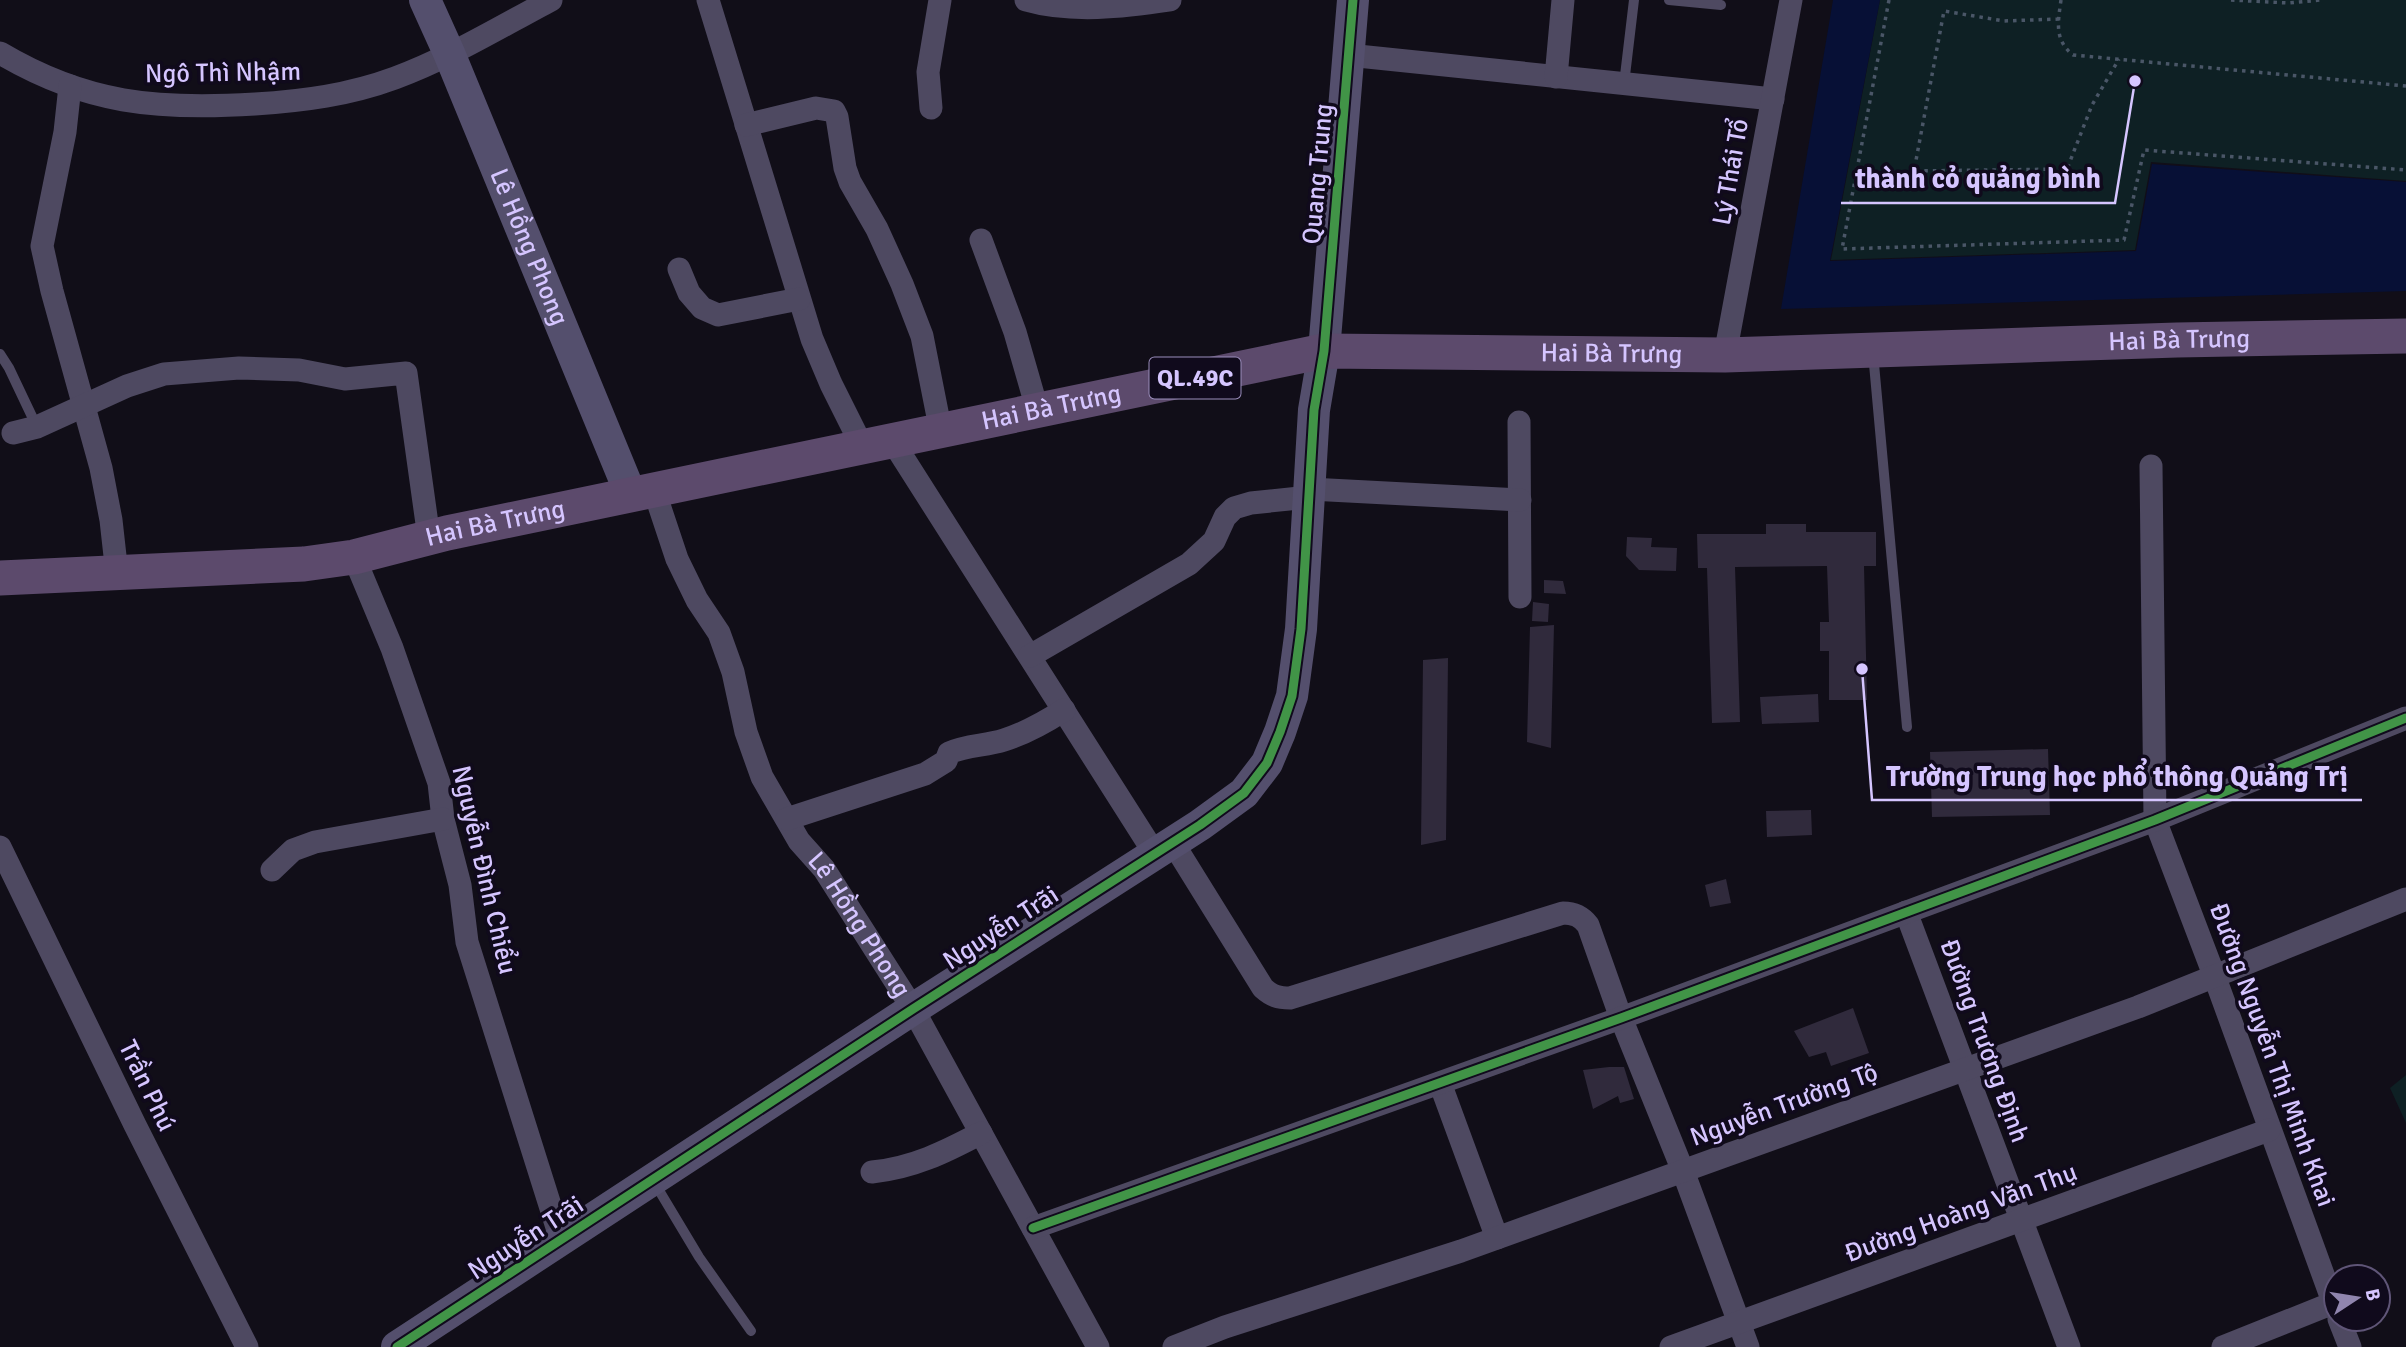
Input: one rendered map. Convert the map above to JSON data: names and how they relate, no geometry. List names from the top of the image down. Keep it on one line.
{"streets":{"main road":["Hai Bà Trưng","QL.49C"],"street":["Ngô Thì Nhậm","Lý Thái Tổ","Quang Trung","Lê Hồng Phong","Nguyễn Đình Chiểu","Nguyễn Trãi","Đường Trương Định","Đường Nguyễn Thị Minh Khai","Trần Phú","Nguyễn Trường Tộ","Đường Hoàng Văn Thụ"]},"crossings":[["Ngô Thì Nhậm","Lê Hồng Phong"],["Lý Thái Tổ","Hai Bà Trưng"],["Quang Trung","Hai Bà Trưng"],["Quang Trung","Nguyễn Trãi"],["Lê Hồng Phong","Hai Bà Trưng"],["Lê Hồng Phong","Nguyễn Trãi"],["Hai Bà Trưng","Nguyễn Đình Chiểu"],["Hai Bà Trưng","Nguyễn Trãi"],["Nguyễn Đình Chiểu","Nguyễn Trãi"],["Đường Trương Định","Nguyễn Trường Tộ"],["Đường Trương Định","Đường Hoàng Văn Thụ"],["Đường Nguyễn Thị Minh Khai","Nguyễn Trường Tộ"],["Đường Nguyễn Thị Minh Khai","Đường Hoàng Văn Thụ"]],"places":["thành cỏ quảng bình","Trường Trung học phổ thông Quảng Trị"],"north":"right"}
